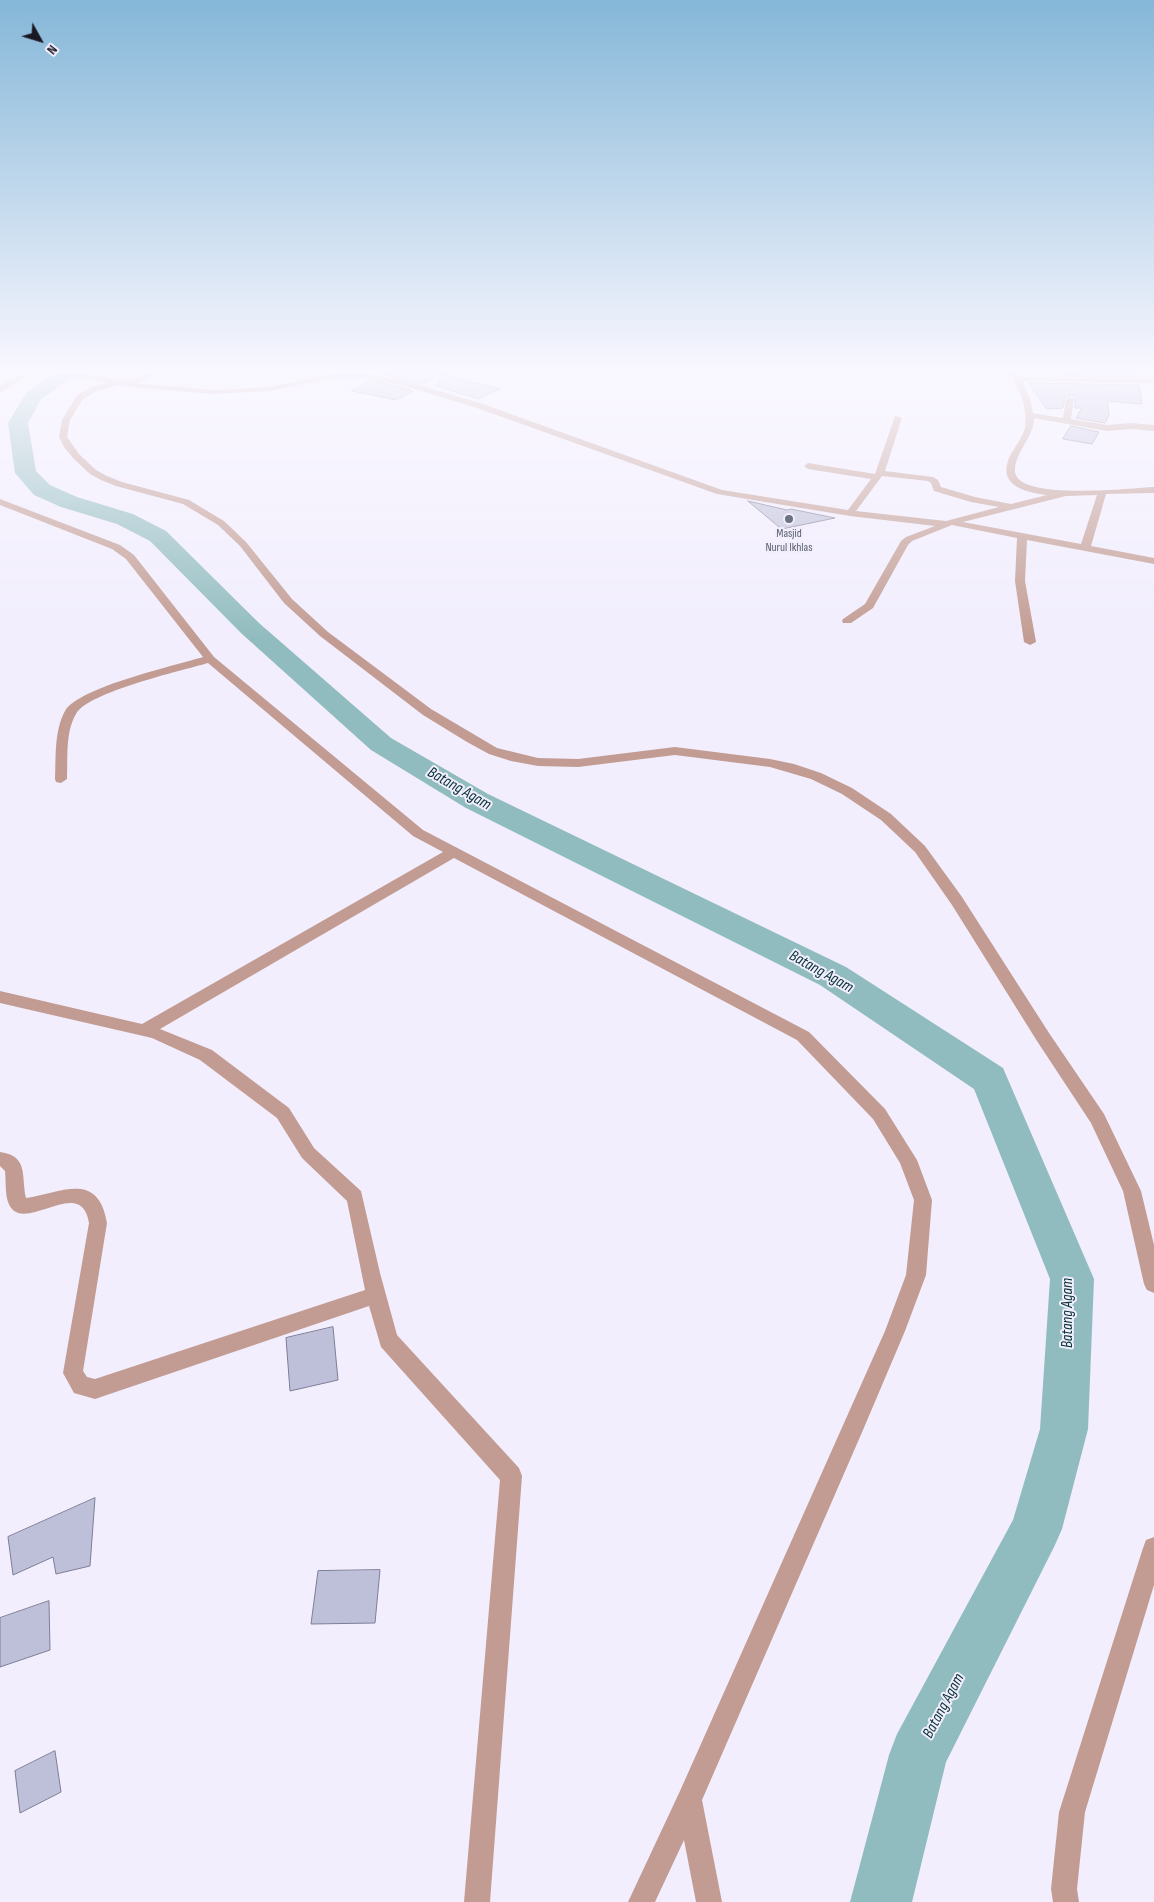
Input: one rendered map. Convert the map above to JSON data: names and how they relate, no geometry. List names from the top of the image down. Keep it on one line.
{"water":["Batang Agam"],"places":["Masjid Nurul Ikhlas"],"north":"bottom right"}
